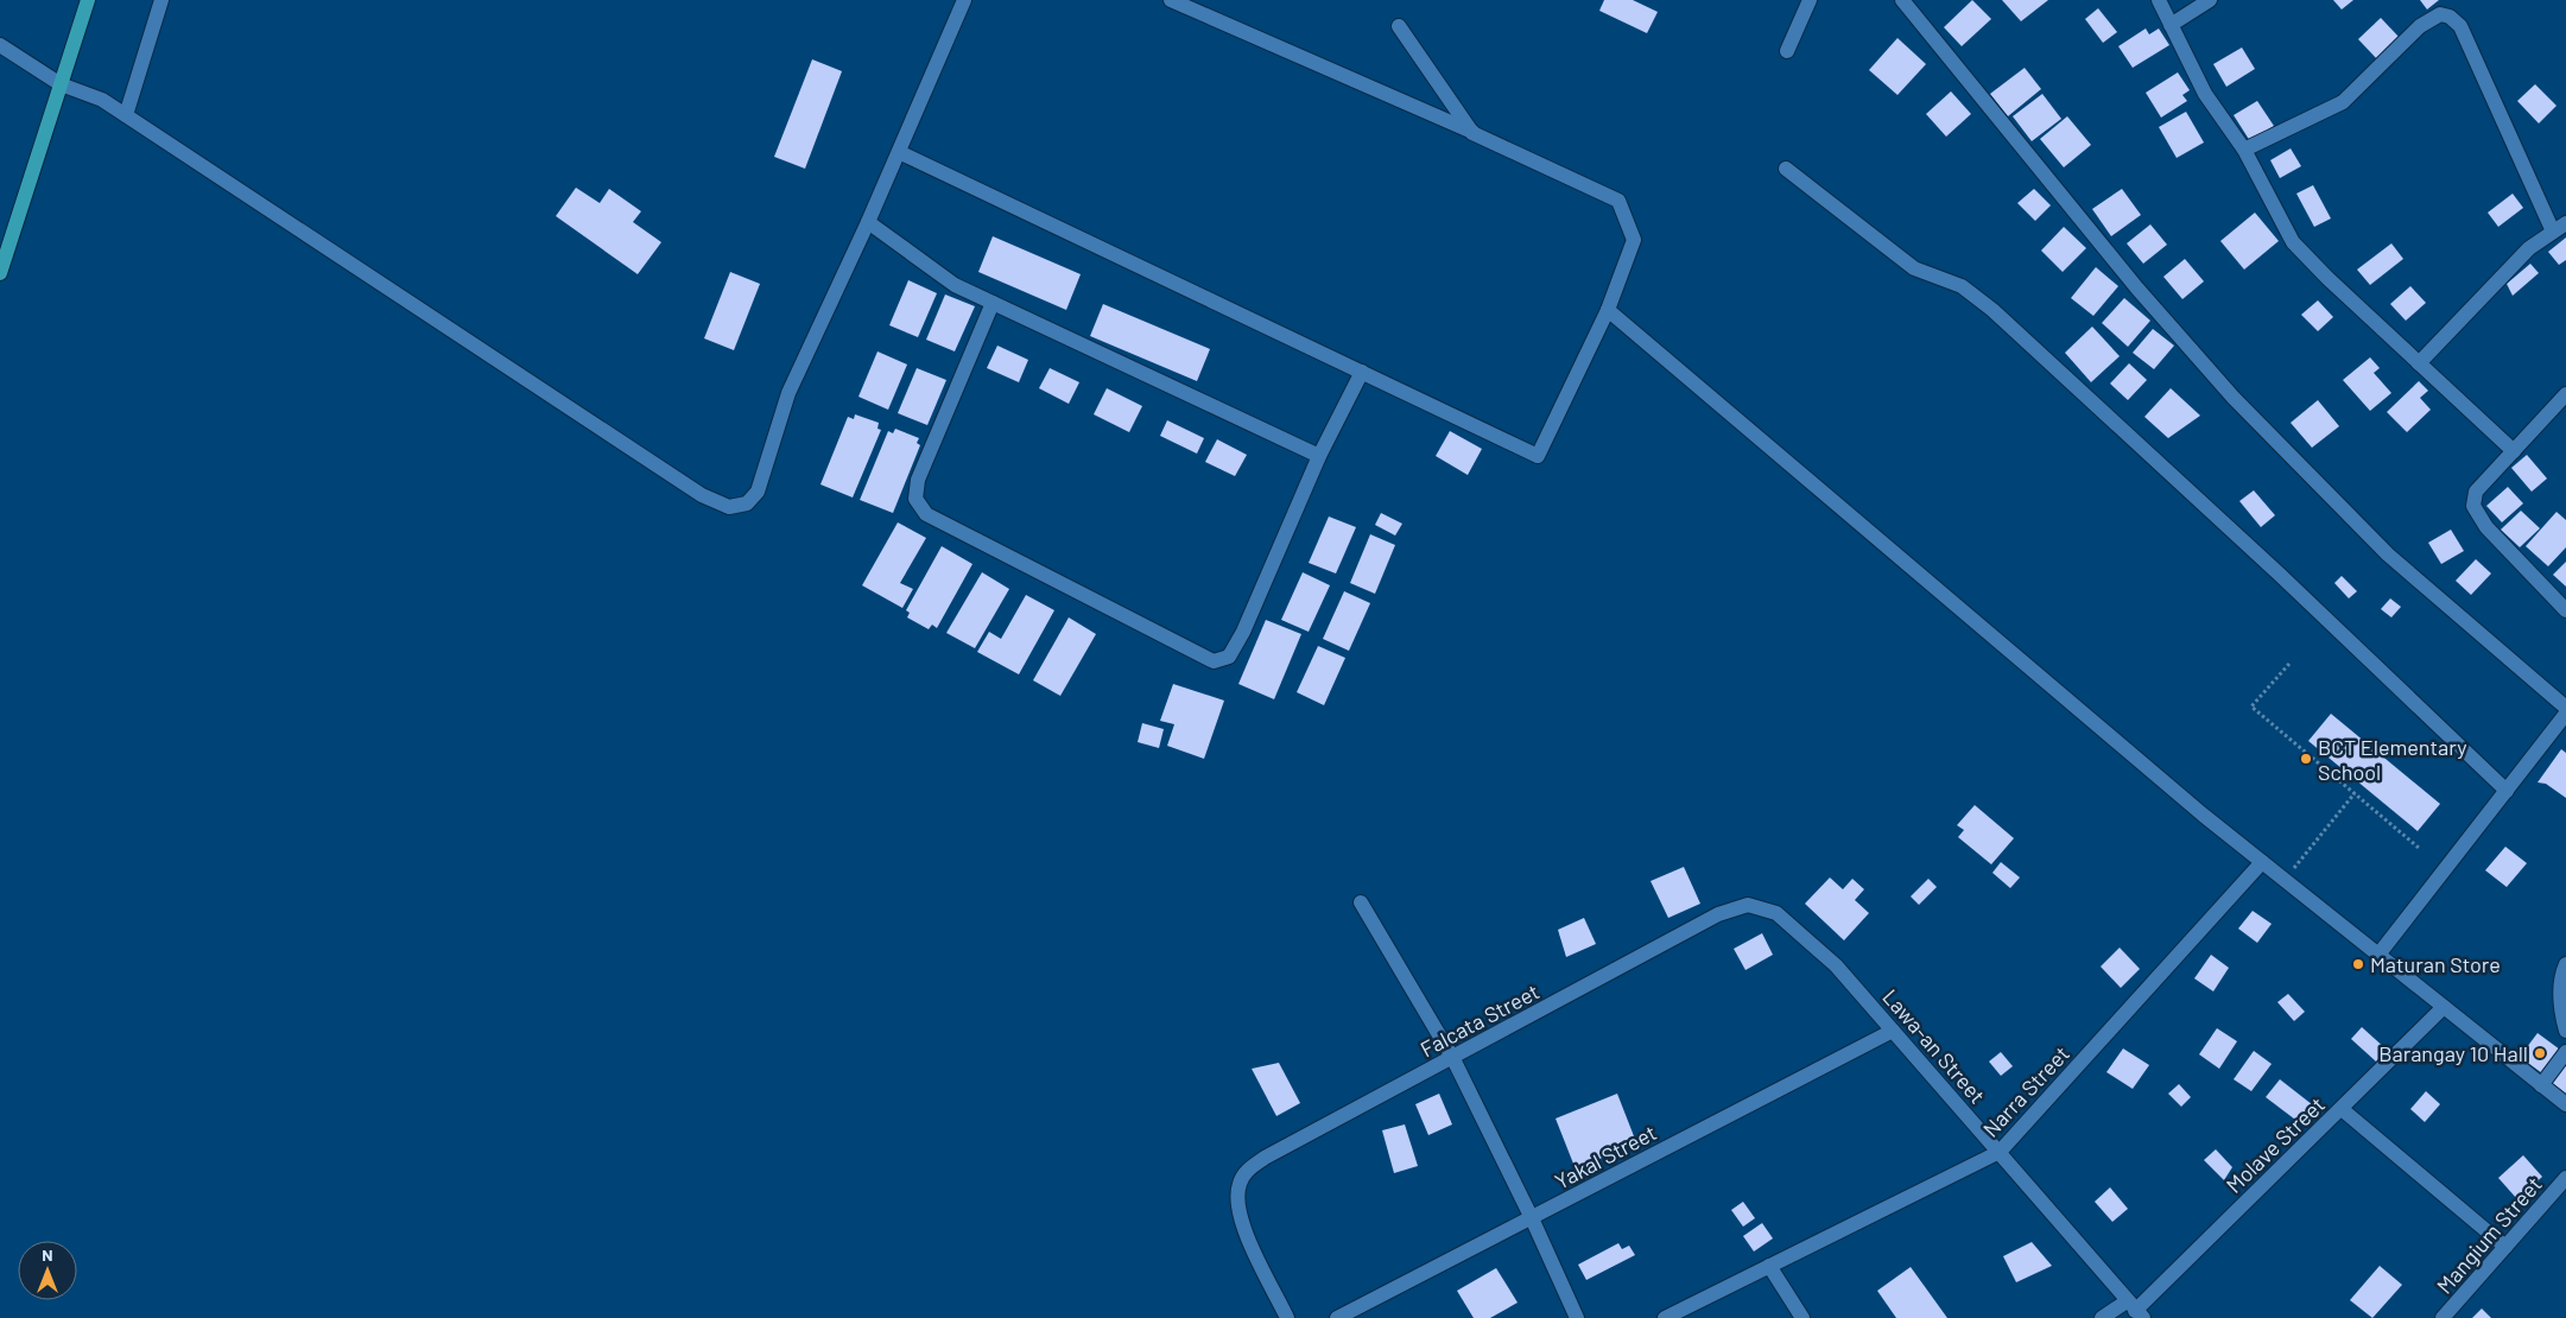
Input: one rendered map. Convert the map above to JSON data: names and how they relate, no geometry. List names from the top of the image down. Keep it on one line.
{"streets":{"street":["Falcata Street","Lawa-an Street","Narra Street","Molave Street","Yakal Street","Mangium Street"]},"crossings":[["Falcata Street","Lawa-an Street"],["Lawa-an Street","Narra Street"],["Lawa-an Street","Molave Street"],["Lawa-an Street","Yakal Street"]],"places":["BCT Elementary School","Maturan Store","Barangay 10 Hall"],"north":"top"}
